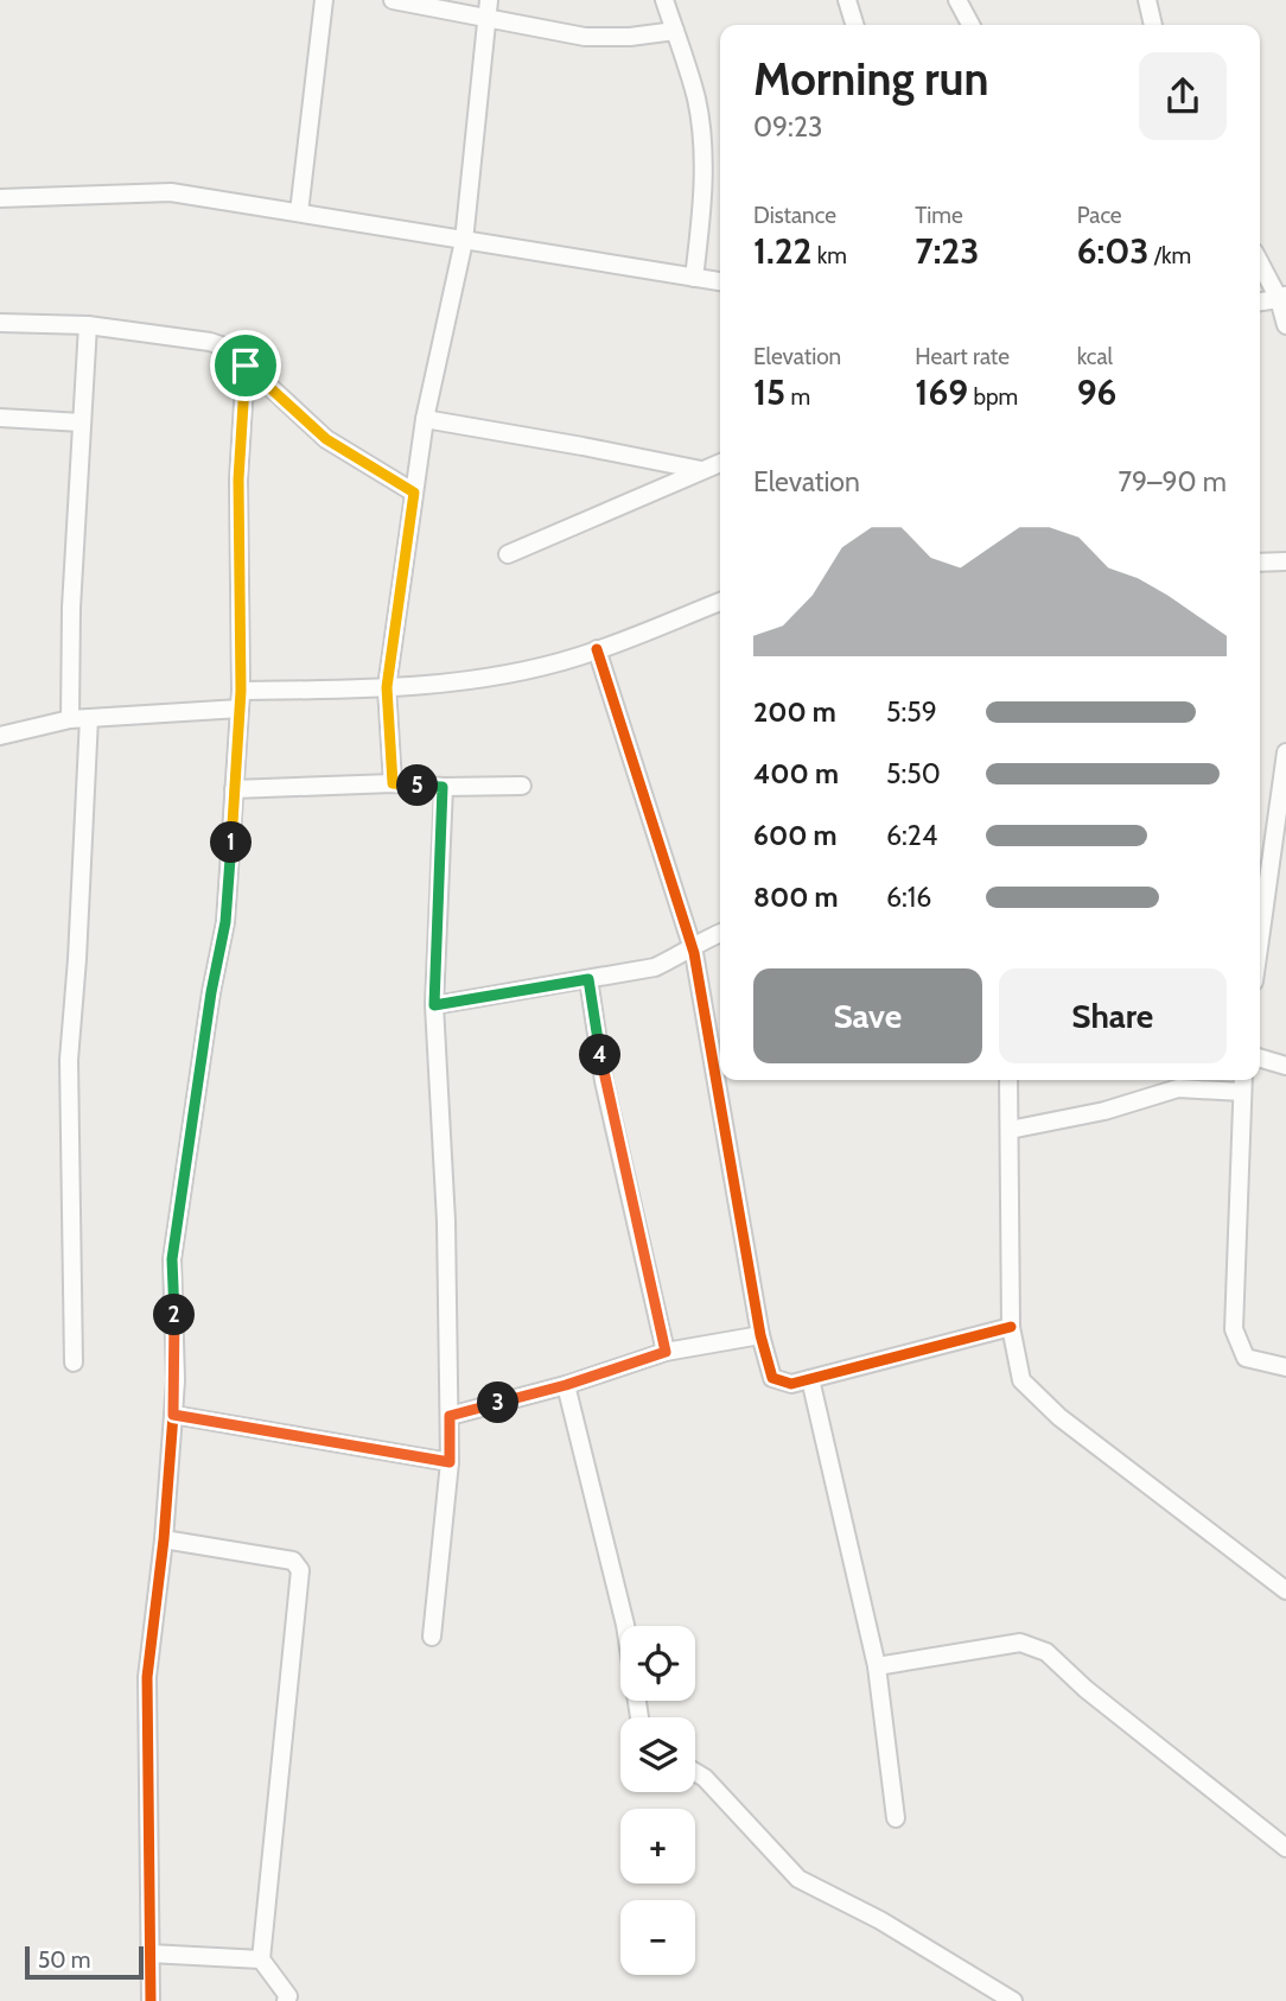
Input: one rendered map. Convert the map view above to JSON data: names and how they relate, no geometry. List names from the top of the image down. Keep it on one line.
{"scale_bar":"50 m","page":{"heading":["Morning run","09:23"],"stats":[["Distance","1.22 km"],["Time","7:23"],["Pace","6:03 /km"],["Elevation","15 m"],["Heart rate","169 bpm"],["kcal","96"]],"chart":["Elevation","79–90 m"],"list":[{"name":"200 m","note":"5:59"},{"name":"400 m","note":"5:50"},{"name":"600 m","note":"6:24"},{"name":"800 m","note":"6:16"}],"pins":["5","1","4","2","3"],"buttons":["Save","Share"],"map_buttons":["+","−"],"scale":"50 m"}}
